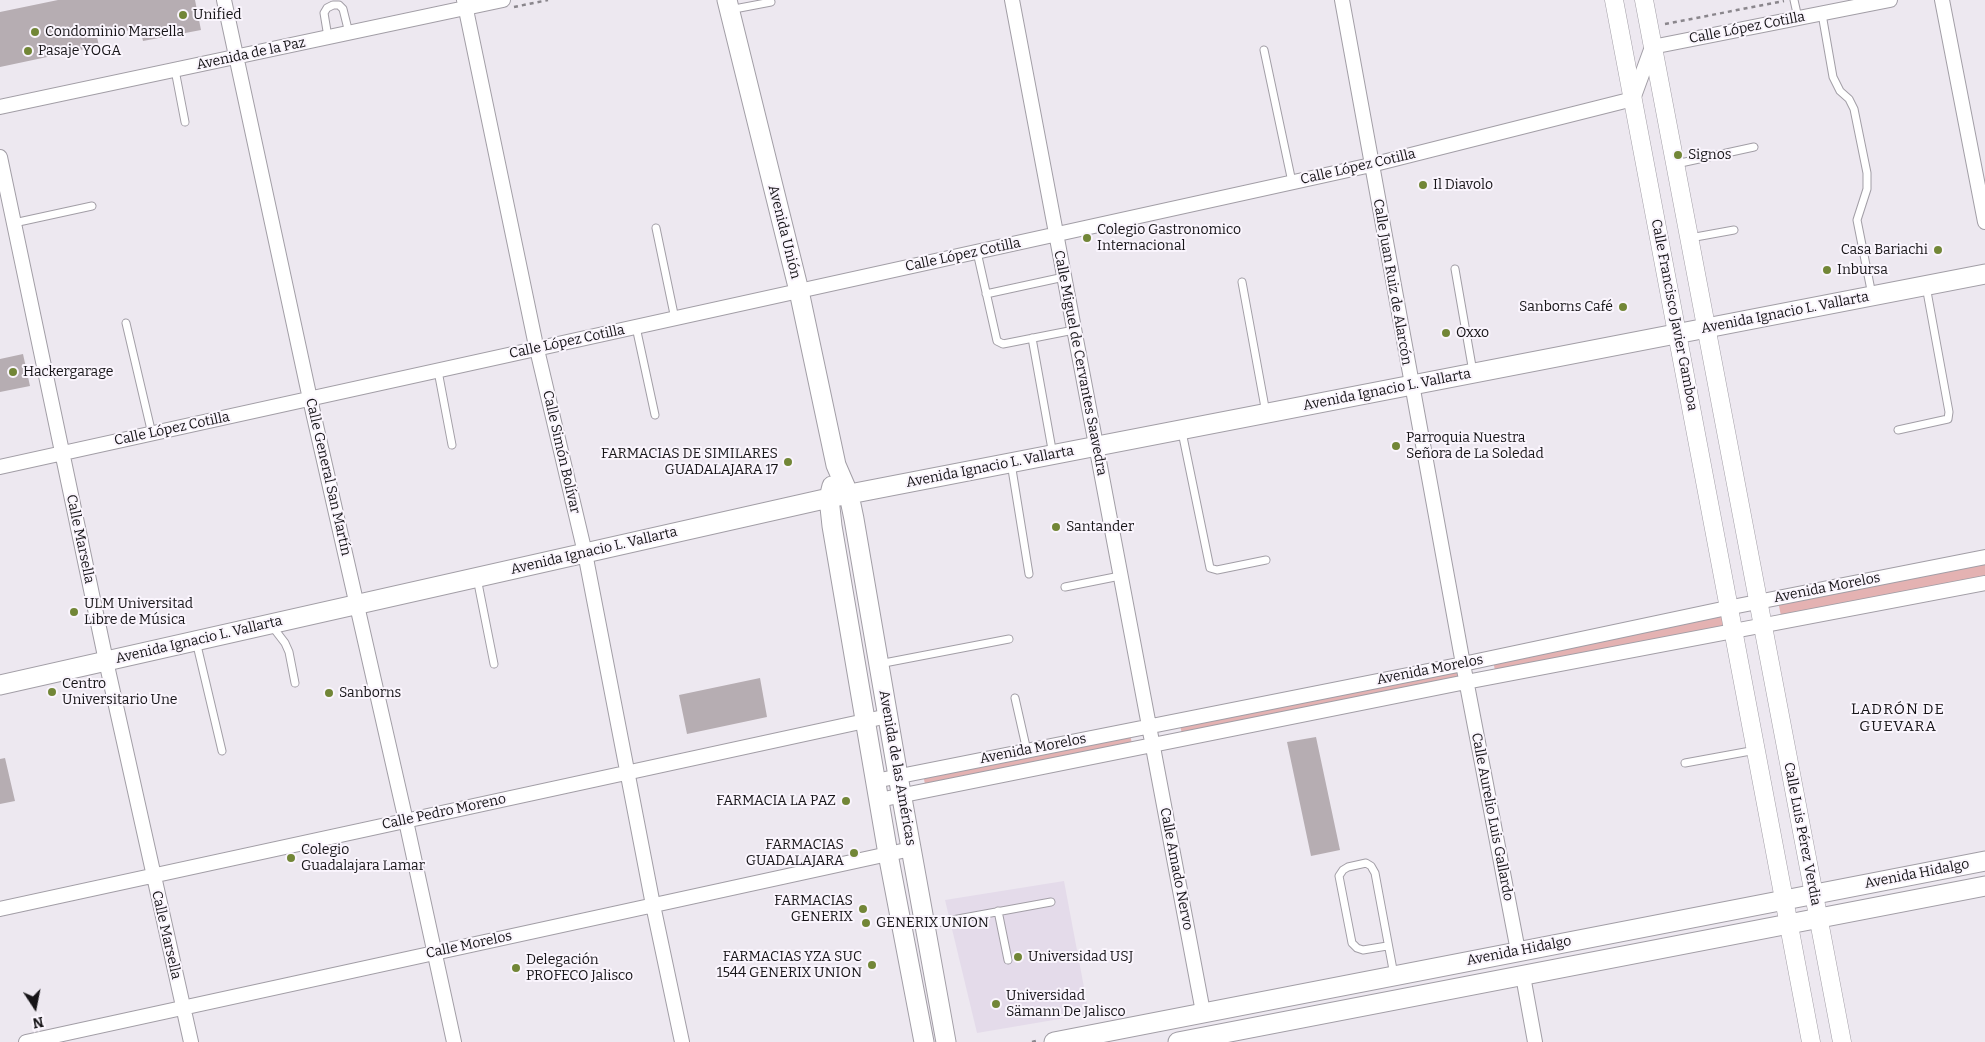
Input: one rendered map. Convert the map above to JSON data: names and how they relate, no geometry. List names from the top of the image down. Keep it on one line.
{"streets":{"main road":["Avenida Unión","Avenida Ignacio L. Vallarta","Avenida de las Américas","Avenida Hidalgo"],"street":["Calle López Cotilla","Avenida de la Paz","Calle Juan Ruiz de Alarcón","Calle Francisco Javier Gamboa","Calle Miguel de Cervantes Saavedra","Calle Simón Bolívar","Calle General San Martín","Calle Marsella","Avenida Morelos","Calle Pedro Moreno","Calle Aurelio Luis Gallardo","Calle Luis Pérez Verdia","Calle Amado Nervo","Calle Morelos"]},"crossings":[["Calle López Cotilla","Avenida Unión"],["Calle López Cotilla","Calle Juan Ruiz de Alarcón"],["Calle López Cotilla","Calle Francisco Javier Gamboa"],["Calle López Cotilla","Calle Miguel de Cervantes Saavedra"],["Calle López Cotilla","Calle Simón Bolívar"],["Calle López Cotilla","Calle General San Martín"],["Calle López Cotilla","Calle Marsella"],["Avenida de la Paz","Calle Simón Bolívar"],["Avenida de la Paz","Calle General San Martín"],["Avenida Unión","Avenida Ignacio L. Vallarta"],["Avenida Unión","Avenida de las Américas"],["Calle Juan Ruiz de Alarcón","Avenida Ignacio L. Vallarta"],["Calle Juan Ruiz de Alarcón","Avenida Morelos"],["Calle Juan Ruiz de Alarcón","Calle Aurelio Luis Gallardo"],["Avenida Ignacio L. Vallarta","Calle Francisco Javier Gamboa"],["Avenida Ignacio L. Vallarta","Calle Miguel de Cervantes Saavedra"],["Avenida Ignacio L. Vallarta","Calle Simón Bolívar"],["Avenida Ignacio L. Vallarta","Calle General San Martín"],["Avenida Ignacio L. Vallarta","Calle Marsella"],["Avenida Ignacio L. Vallarta","Avenida de las Américas"],["Calle Francisco Javier Gamboa","Avenida Morelos"],["Calle Francisco Javier Gamboa","Calle Luis Pérez Verdia"],["Calle Miguel de Cervantes Saavedra","Avenida Morelos"],["Calle Miguel de Cervantes Saavedra","Calle Amado Nervo"],["Calle Simón Bolívar","Calle Pedro Moreno"],["Calle Simón Bolívar","Calle Morelos"],["Calle General San Martín","Calle Pedro Moreno"],["Calle General San Martín","Calle Morelos"],["Calle Marsella","Calle Pedro Moreno"],["Calle Marsella","Calle Morelos"],["Avenida Morelos","Avenida de las Américas"],["Avenida Morelos","Calle Aurelio Luis Gallardo"],["Avenida Morelos","Calle Luis Pérez Verdia"],["Avenida Morelos","Calle Amado Nervo"],["Avenida de las Américas","Calle Pedro Moreno"],["Avenida de las Américas","Calle Morelos"],["Calle Aurelio Luis Gallardo","Avenida Hidalgo"],["Calle Luis Pérez Verdia","Avenida Hidalgo"],["Calle Amado Nervo","Avenida Hidalgo"]],"districts":["LADRÓN DE GUEVARA"],"places":["Unified","Condominio Marsella","Pasaje YOGA","Signos","Il Diavolo","Colegio Gastronomico Internacional","Casa Bariachi","Inbursa","Sanborns Café","Oxxo","Hackergarage","Parroquia Nuestra Señora de La Soledad","FARMACIAS DE SIMILARES GUADALAJARA 17","Santander","ULM Universitad Libre de Música","Centro Universitario Une","Sanborns","FARMACIA LA PAZ","FARMACIAS GUADALAJARA","Colegio Guadalajara Lamar","FARMACIAS GENERIX","GENERIX UNION","Universidad USJ","FARMACIAS YZA SUC 1544 GENERIX UNION","Delegación PROFECO Jalisco","Universidad Sämann De Jalisco"],"north":"bottom"}
